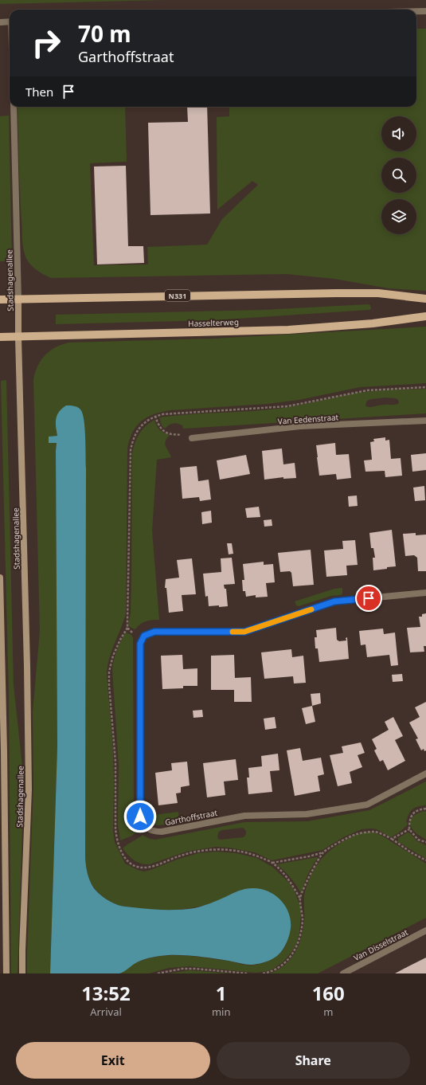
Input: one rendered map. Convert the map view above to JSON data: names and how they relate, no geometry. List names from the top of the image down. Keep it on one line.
{"streets":{"main road":["Stadshagenallee","N331","Hasselterweg"],"street":["Van Eedenstraat","Garthoffstraat","Van Disselstraat"]},"crossings":[["Stadshagenallee","N331"],["Stadshagenallee","Hasselterweg"]],"page":{"turn":["70 m","Garthoffstraat"],"then":"Then","eta":["13:52","Arrival","1","min","160","m"],"buttons":["Exit","Share"]}}
